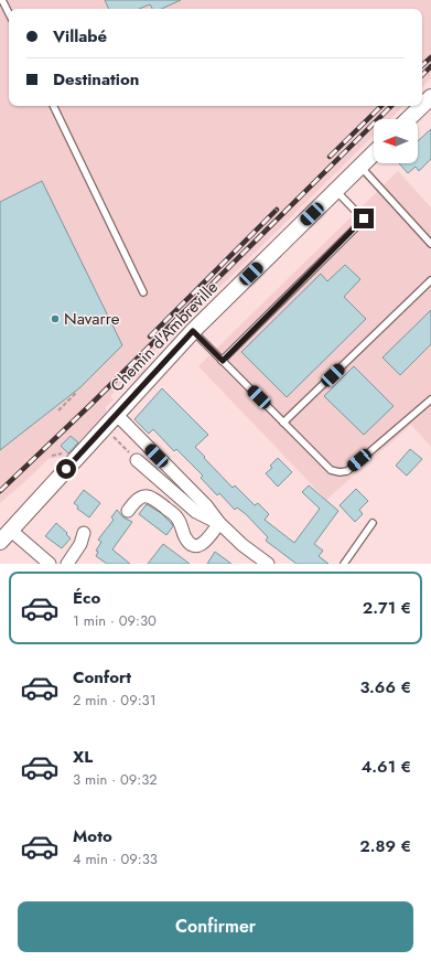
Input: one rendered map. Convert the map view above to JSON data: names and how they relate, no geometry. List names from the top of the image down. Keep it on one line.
{"streets":{"street":["Chemin d'Ambreville"]},"places":["Navarre"],"north":"left","page":{"banner":["Villabé","Destination"],"list":[{"name":"Éco","note":"1 min · 09:30","value":"2.71 €"},{"name":"Confort","note":"2 min · 09:31","value":"3.66 €"},{"name":"XL","note":"3 min · 09:32","value":"4.61 €"},{"name":"Moto","note":"4 min · 09:33","value":"2.89 €"}],"buttons":"Confirmer"}}
